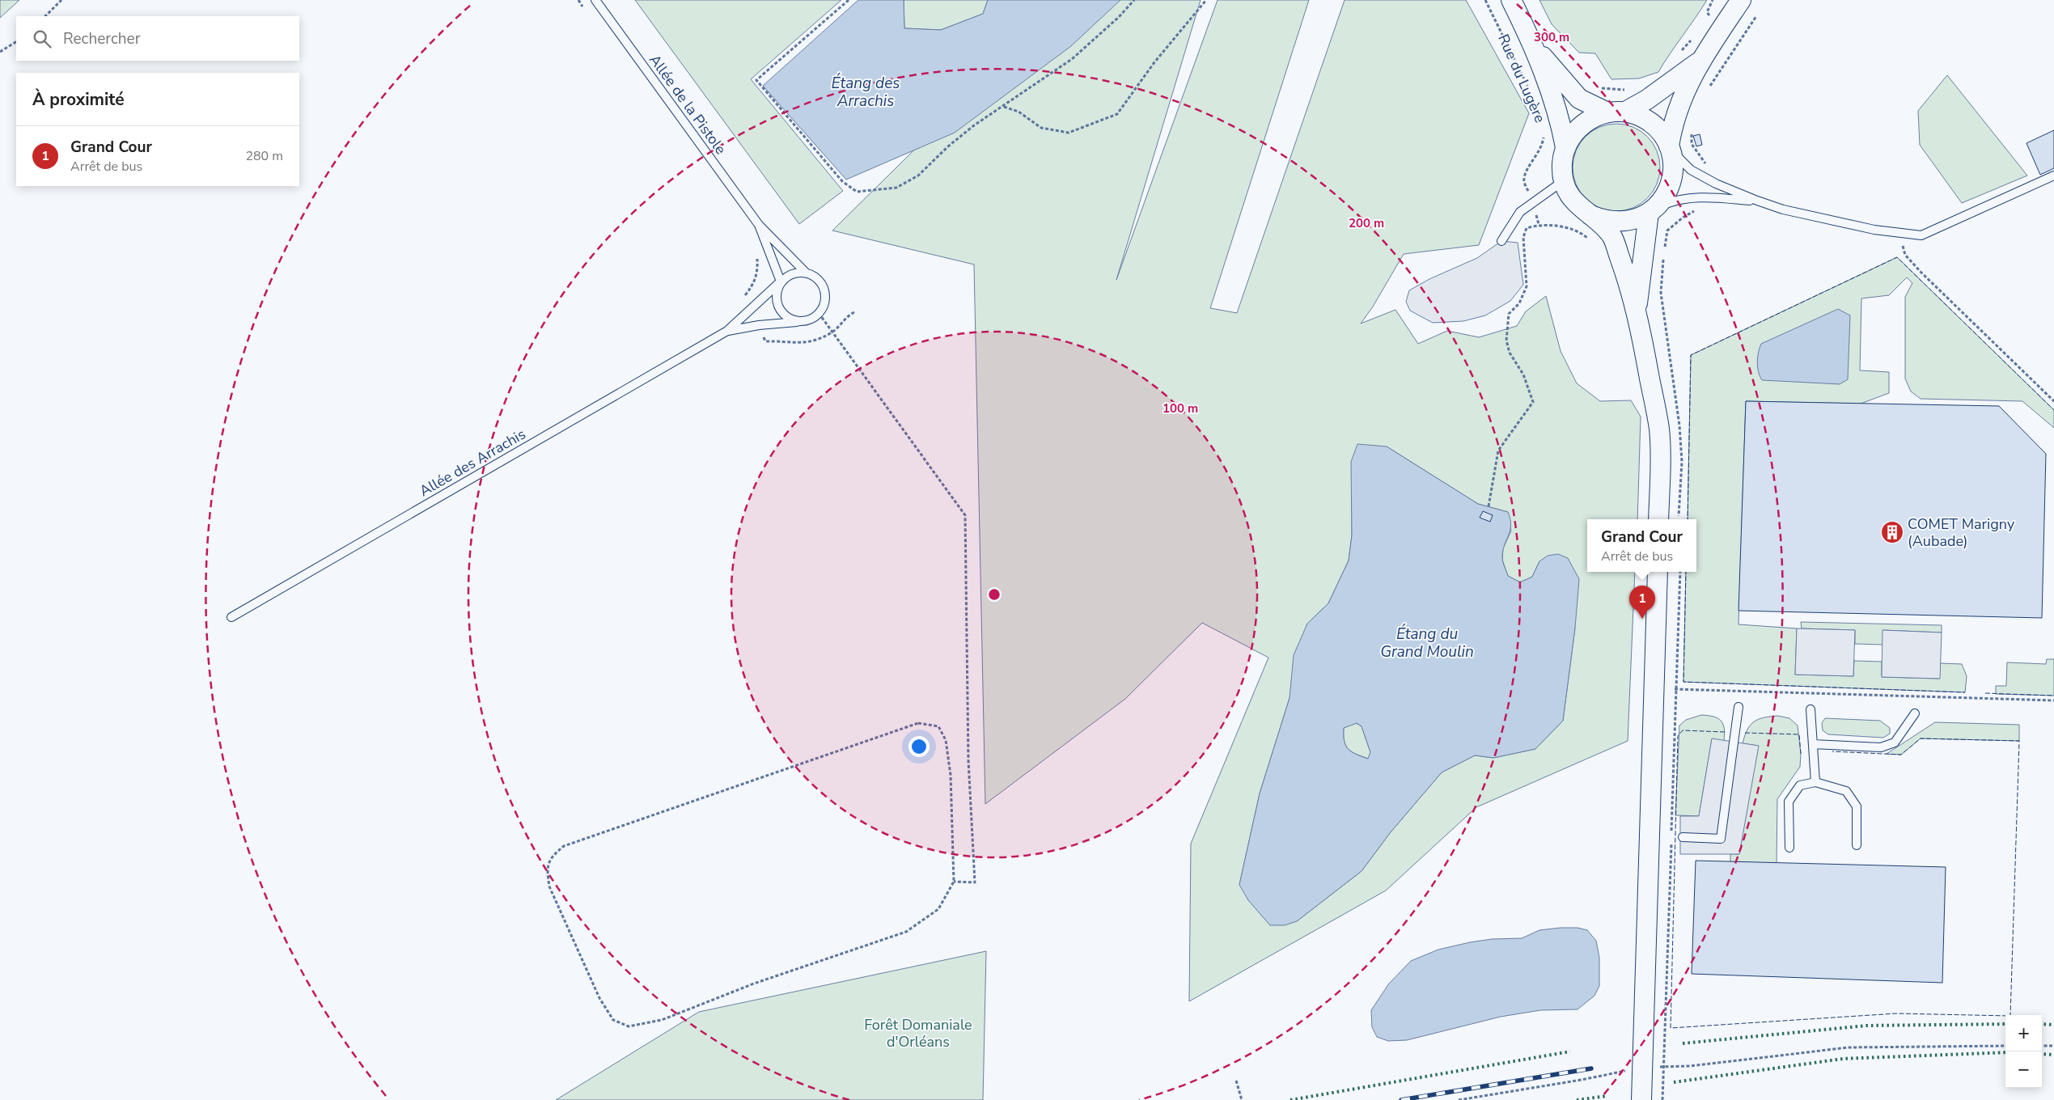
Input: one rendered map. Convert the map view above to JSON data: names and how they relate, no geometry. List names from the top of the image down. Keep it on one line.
{"streets":{"street":["Rue du Lugère"],"lane":["Allée de la Pistole","Allée des Arrachis"]},"water":["Étang des Arrachis","Étang du Grand Moulin"],"parks":["Forêt Domaniale d'Orléans"],"places":{"building":["COMET Marigny (Aubade)"]},"page":{"search":"Rechercher","heading":"À proximité","list":[{"mark":"1","name":"Grand Cour","note":"Arrêt de bus","value":"280 m"}],"popup":["Grand Cour","Arrêt de bus"],"pins":"1","map_buttons":["+","−"]},"rings":["300 m","200 m","100 m"]}
